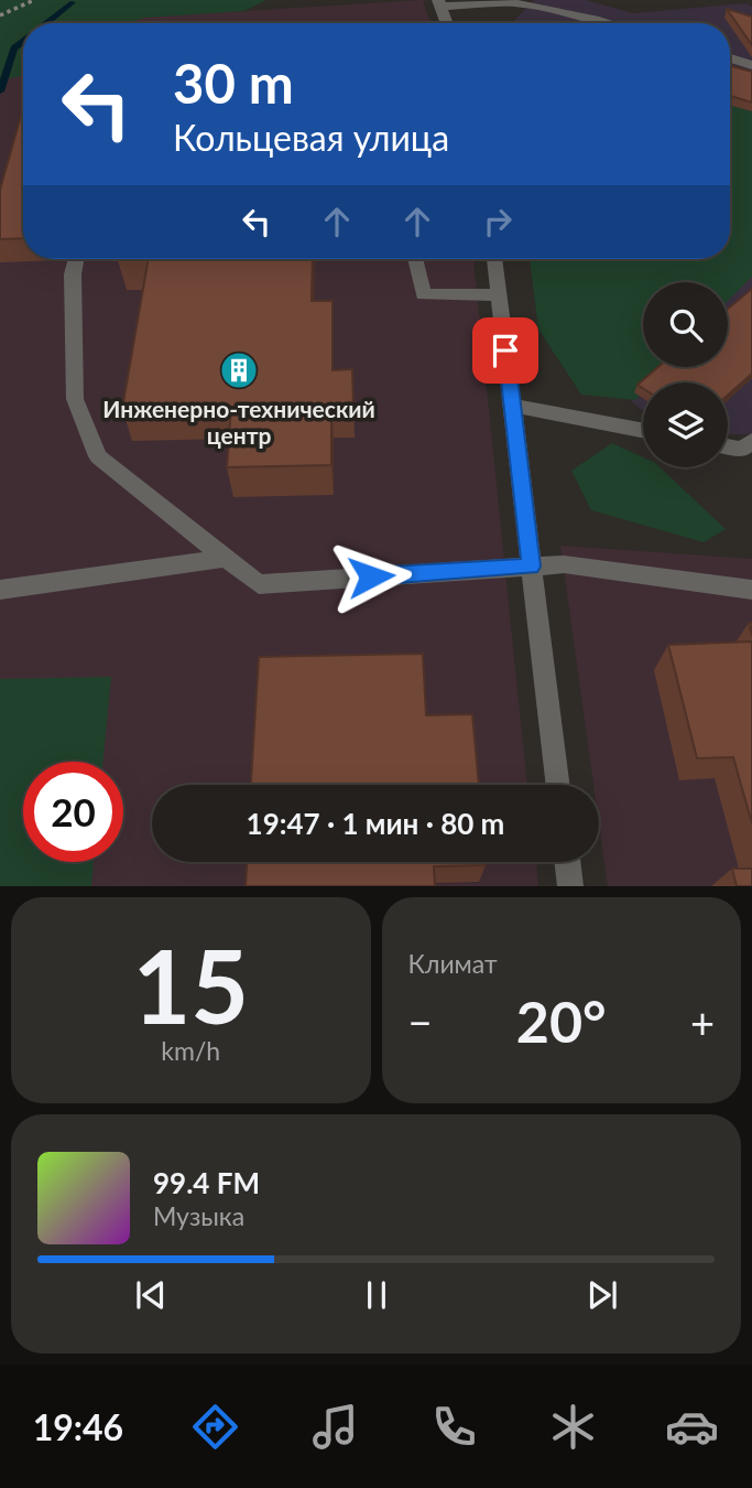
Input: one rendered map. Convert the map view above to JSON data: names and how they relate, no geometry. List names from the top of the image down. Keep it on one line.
{"places":{"building":["Инженерно-технический центр"]},"page":{"turn":["30 m","Кольцевая улица"],"limit":"20","trip":"19:47 · 1 мин · 80 m","tile":[["15","km/h"],"Климат"],"heat":["−","20°","+"],"song":["99.4 FM","Музыка"],"tabs":"19:46"}}
